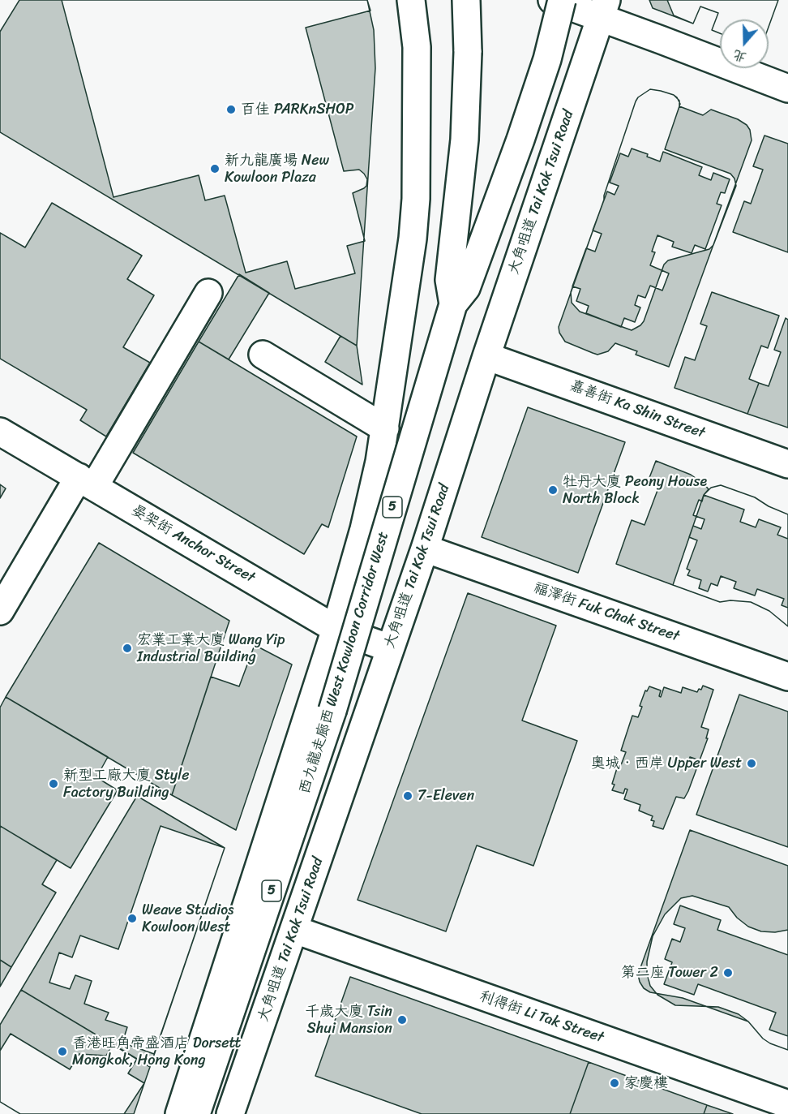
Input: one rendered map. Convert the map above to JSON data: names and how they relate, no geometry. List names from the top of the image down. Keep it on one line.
{"streets":{"main road":["大角咀道 Tai Kok Tsui Road","嘉善街 Ka Shin Street","5","晏架街 Anchor Street","福澤街 Fuk Chak Street","西九龍走廊西 West Kowloon Corridor West","利得街 Li Tak Street"]},"crossings":[["大角咀道 Tai Kok Tsui Road","嘉善街 Ka Shin Street"],["大角咀道 Tai Kok Tsui Road","晏架街 Anchor Street"],["大角咀道 Tai Kok Tsui Road","福澤街 Fuk Chak Street"],["大角咀道 Tai Kok Tsui Road","利得街 Li Tak Street"]],"places":["百佳 PARKnSHOP","新九龍廣場 New Kowloon Plaza","牡丹大廈 Peony House North Block","宏業工業大廈 Wang Yip Industrial Building","奧城．西岸 Upper West","新型工廠大廈 Style Factory Building","7-Eleven","Weave Studios Kowloon West","第二座 Tower 2","千歲大廈 Tsin Shui Mansion","香港旺角帝盛酒店 Dorsett Mongkok, Hong Kong","家慶樓"],"north":"bottom"}
